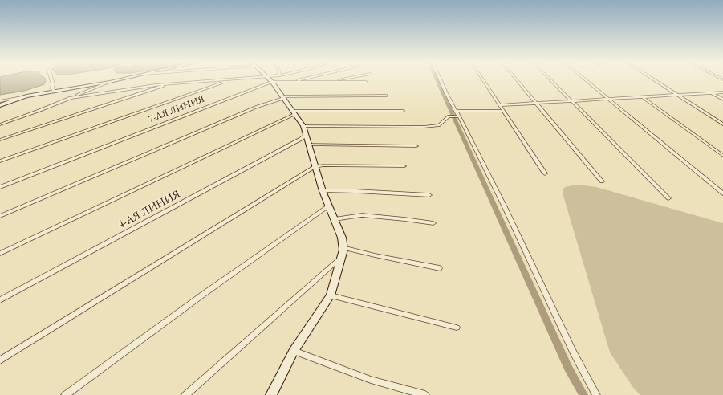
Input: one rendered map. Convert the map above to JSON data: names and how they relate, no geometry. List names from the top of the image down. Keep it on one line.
{"streets":{"street":["7-АЯ ЛИНИЯ","4-АЯ ЛИНИЯ"]}}
